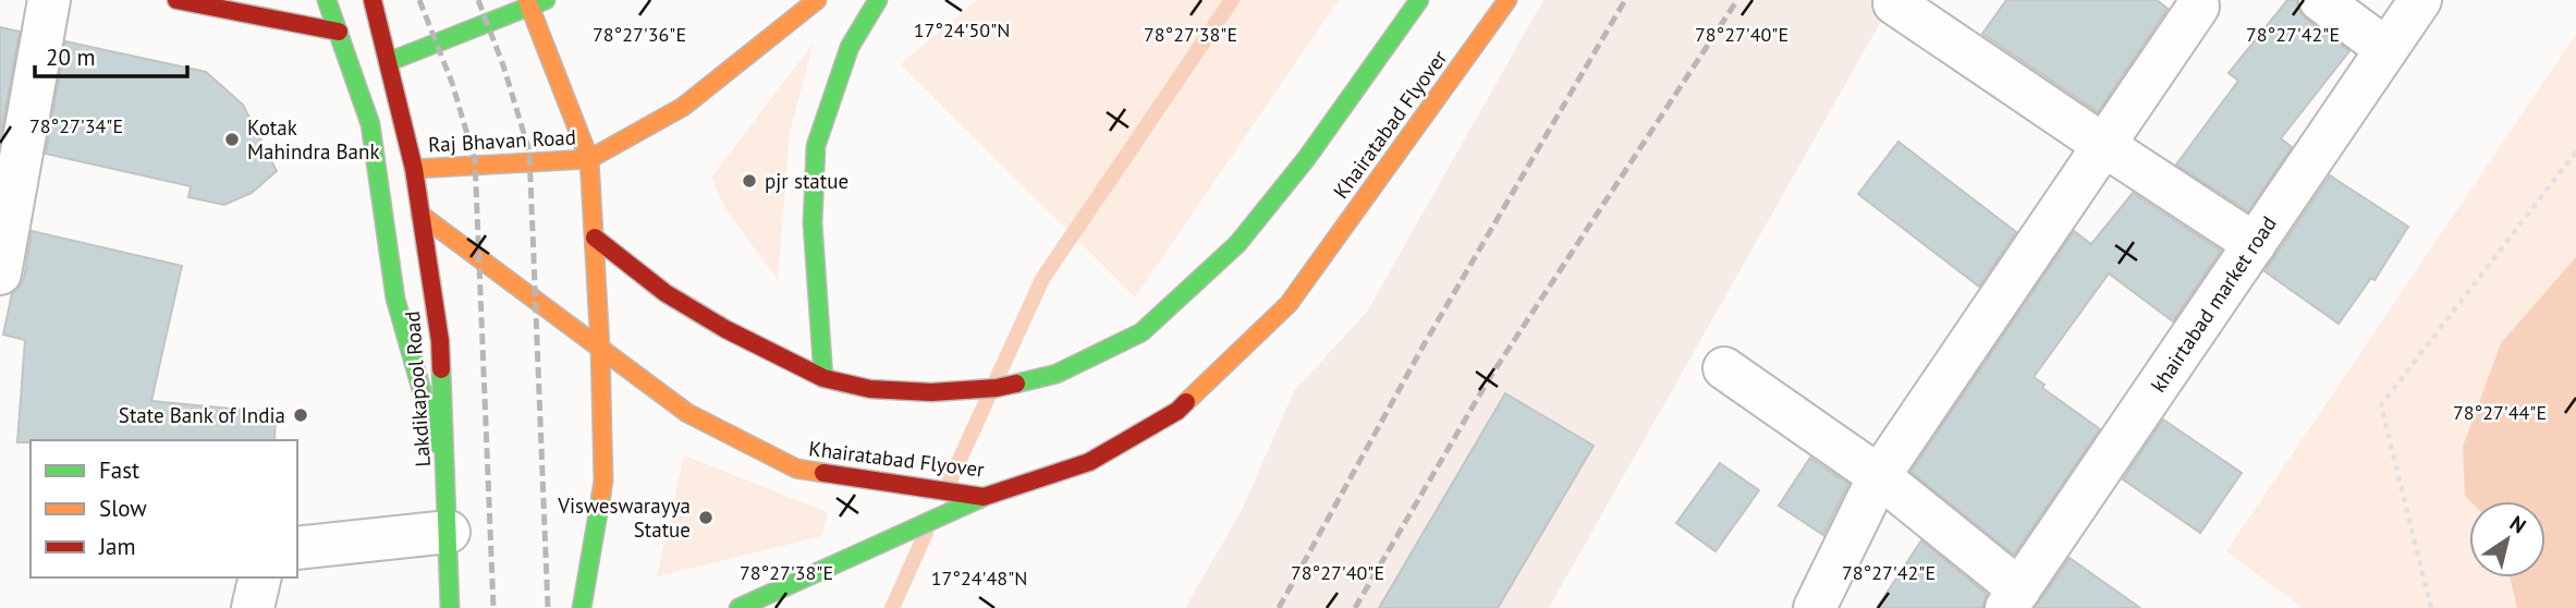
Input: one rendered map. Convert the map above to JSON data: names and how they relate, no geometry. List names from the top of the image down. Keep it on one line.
{"streets":{"main road":["Khairatabad Flyover","Raj Bhavan Road","Lakdikapool Road"],"street":["khairtabad market road"]},"crossings":[["Khairatabad Flyover","Lakdikapool Road"],["Raj Bhavan Road","Lakdikapool Road"]],"places":["Kotak Mahindra Bank","pjr statue","State Bank of India","Visweswarayya Statue"],"legend":["Fast","Slow","Jam"],"scale_bar":"20 m","north":"top right","coordinates":["17°24'50\"N","78°27'36\"E","78°27'38\"E","78°27'40\"E","78°27'42\"E","78°27'34\"E","78°27'44\"E","17°24'48\"N"]}
